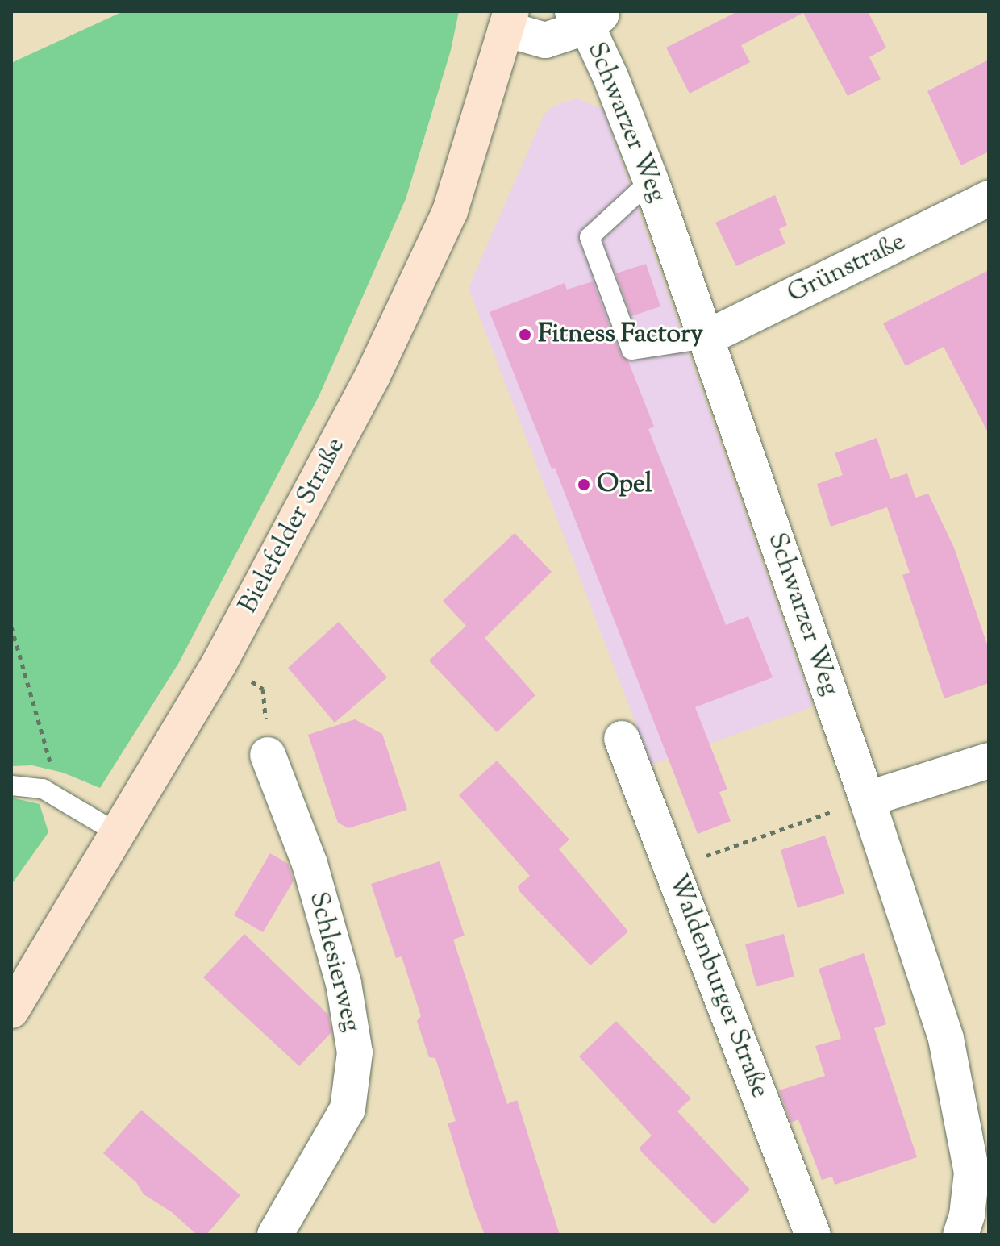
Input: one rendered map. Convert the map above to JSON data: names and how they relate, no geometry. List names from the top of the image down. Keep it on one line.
{"streets":{"main road":["Bielefelder Straße"],"street":["Schwarzer Weg","Grünstraße","Schlesierweg","Waldenburger Straße"]},"crossings":[["Schwarzer Weg","Grünstraße"]],"places":["Fitness Factory","Opel"]}
